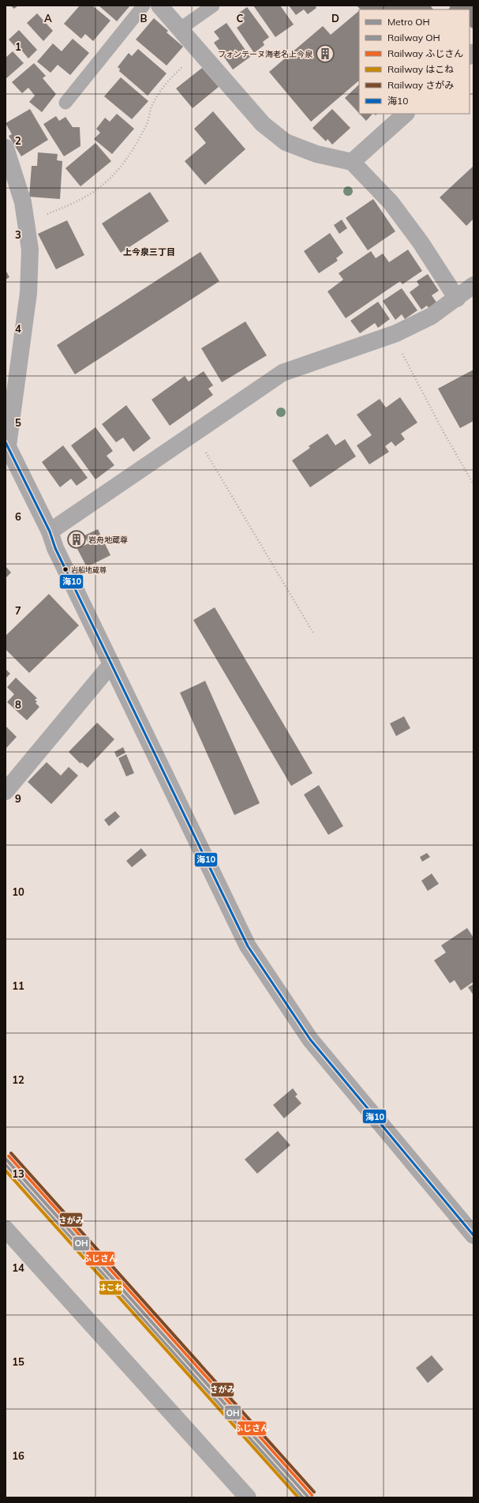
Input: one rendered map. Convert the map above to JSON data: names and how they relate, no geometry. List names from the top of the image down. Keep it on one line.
{"districts":["上今泉三丁目"],"places":{"building":["フォンテーヌ海老名上今泉","岩舟地蔵尊"],"other":["岩船地蔵尊"]},"lines":["transit line 海10","rail line さがみ","rail line ふじさん","metro line OH","rail line OH","rail line はこね"],"legend":["Metro OH","Railway OH","Railway ふじさん","Railway はこね","Railway さがみ","海10"],"grid":{"columns":["A","B","C","D"],"rows":["1","2","3","4","5","6","7","8","9","10","11","12","13","14","15","16"]}}
